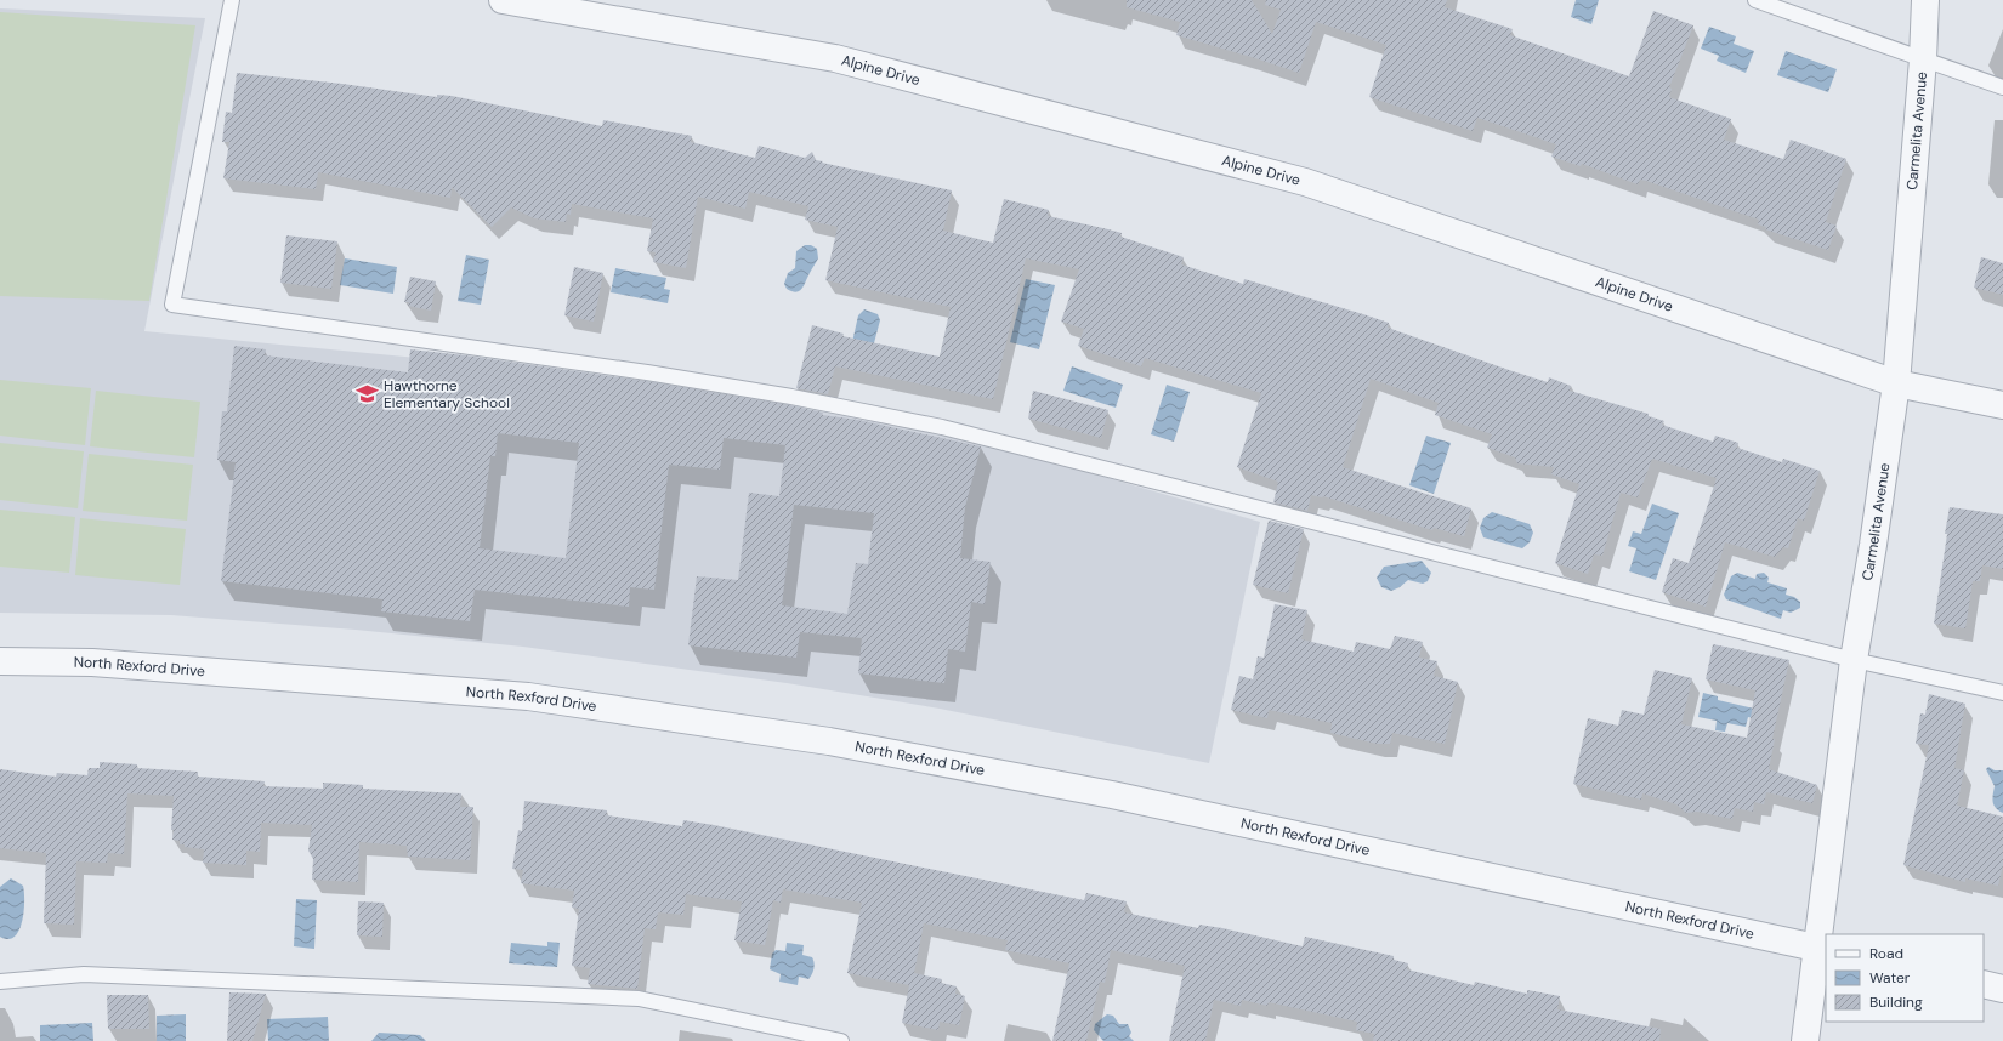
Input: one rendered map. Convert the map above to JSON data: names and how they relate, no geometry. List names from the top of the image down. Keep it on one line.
{"streets":{"street":["Alpine Drive","Carmelita Avenue","North Rexford Drive"]},"crossings":[["Alpine Drive","Carmelita Avenue"],["Carmelita Avenue","North Rexford Drive"]],"places":{"school or university":["Hawthorne Elementary School"]},"legend":["Road","Water","Building"]}
